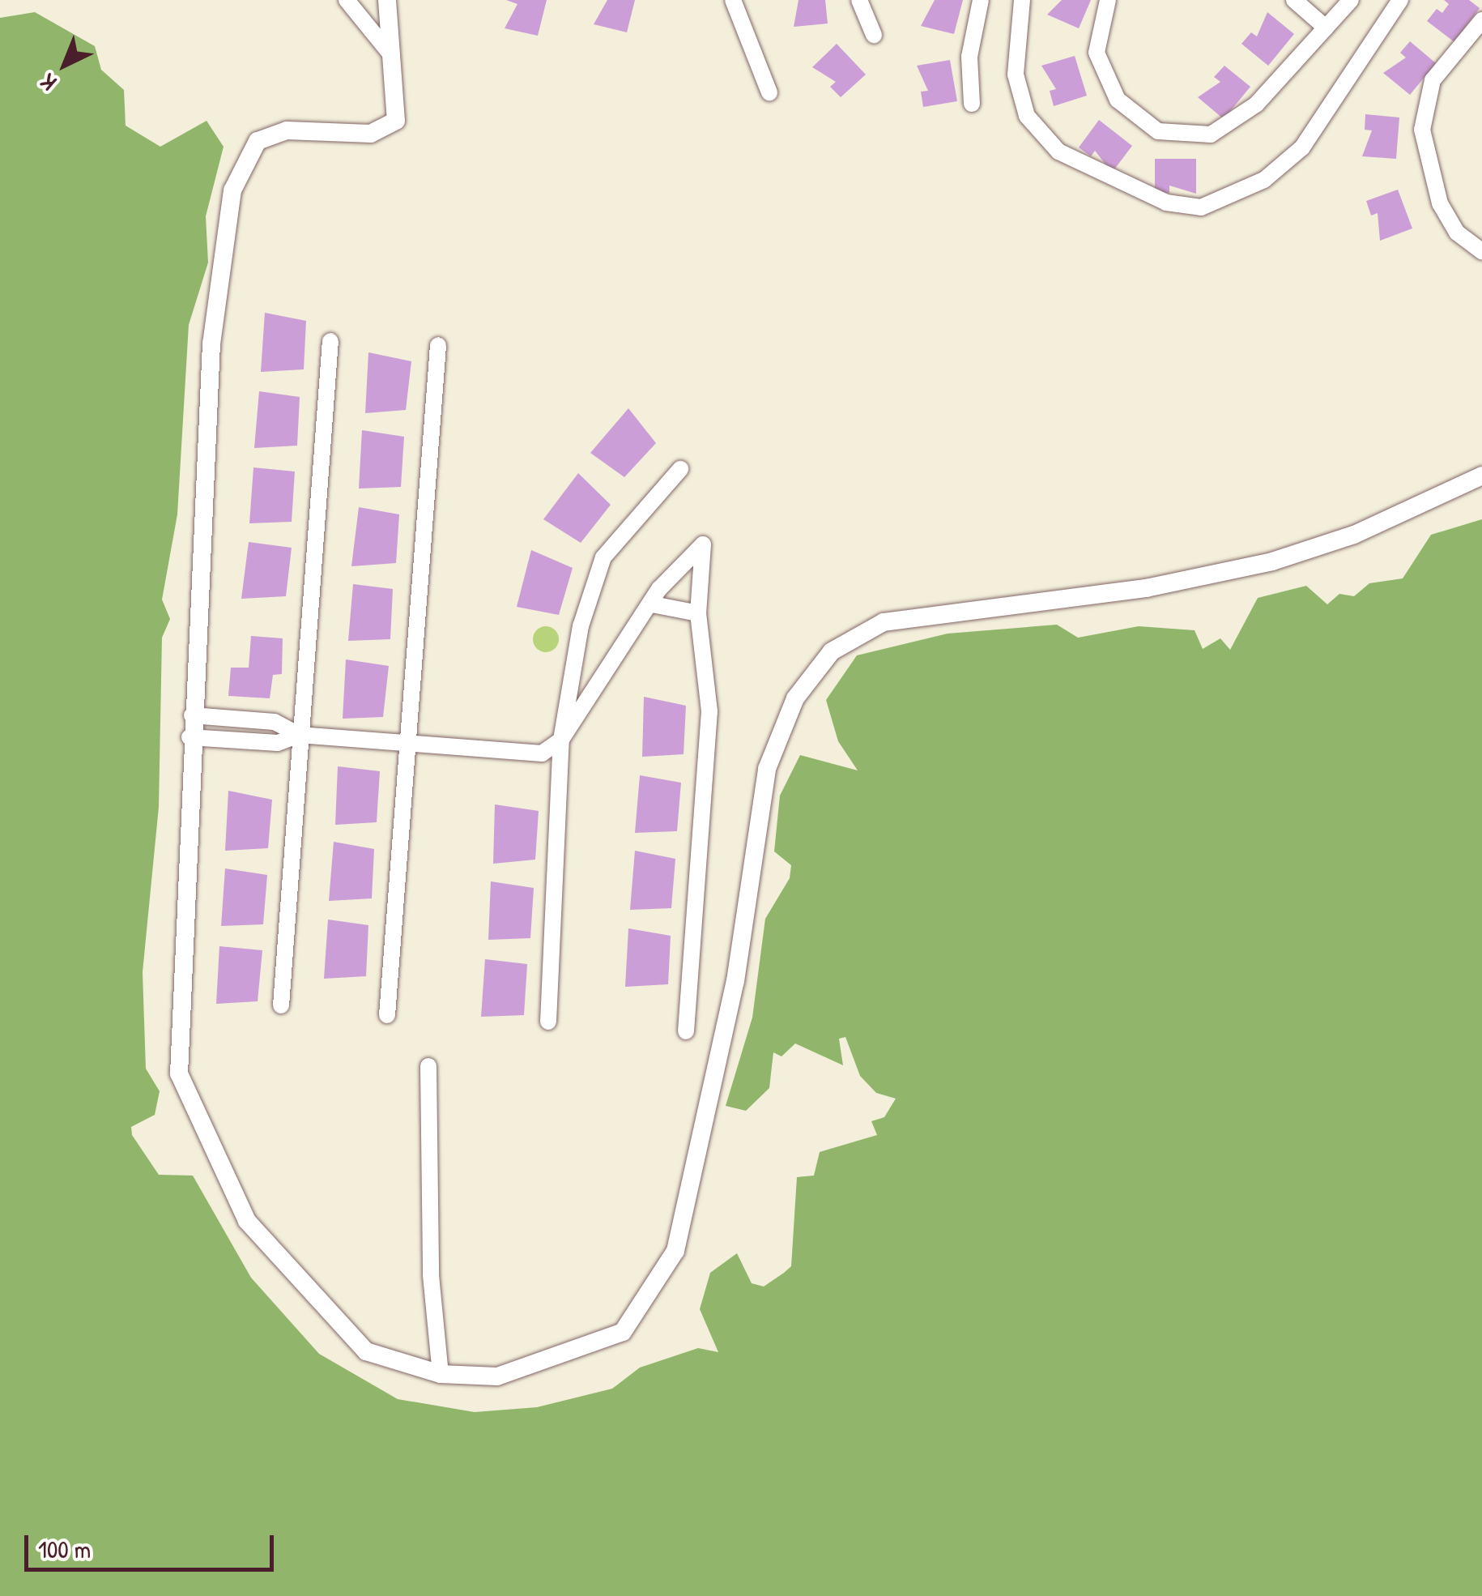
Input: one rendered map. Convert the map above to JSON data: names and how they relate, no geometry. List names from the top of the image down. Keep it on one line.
{"scale_bar":"100 m","north":"bottom left"}
